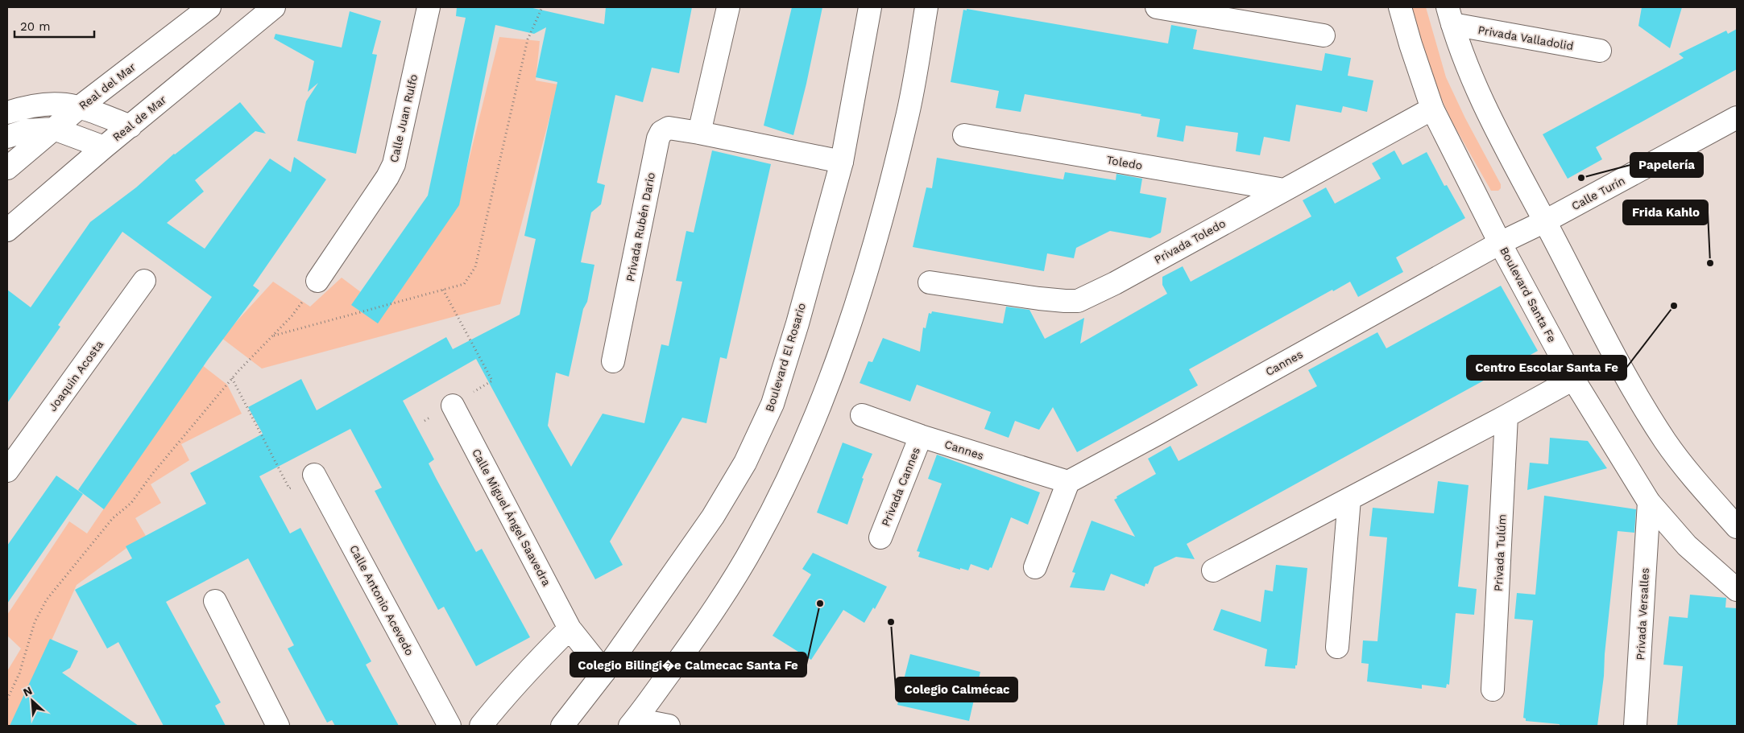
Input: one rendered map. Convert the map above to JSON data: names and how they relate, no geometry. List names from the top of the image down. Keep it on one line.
{"streets":{"street":["Privada Valladolid","Real del Mar","Real de Mar","Calle Juan Rulfo","Toledo","Calle Turín","Privada Rubén Dario","Privada Toledo","Boulevard Santa Fe","Boulevard El Rosario","Cannes","Joaquin Acosta","Privada Cannes","Calle Miguel Ángel Saavedra","Privada Tulúm","Calle Antonio Acevedo","Privada Versalles"]},"crossings":[["Toledo","Privada Toledo"],["Calle Turín","Boulevard Santa Fe"],["Calle Turín","Cannes"],["Privada Rubén Dario","Boulevard El Rosario"],["Privada Toledo","Boulevard Santa Fe"],["Boulevard Santa Fe","Cannes"],["Boulevard Santa Fe","Privada Versalles"],["Boulevard El Rosario","Calle Miguel Ángel Saavedra"],["Cannes","Privada Cannes"]],"places":["Papelería","Frida Kahlo","Centro Escolar Santa Fe","Colegio Bilingi�e Calmecac Santa Fe","Colegio Calmécac"],"scale_bar":"20 m","north":"top left"}
